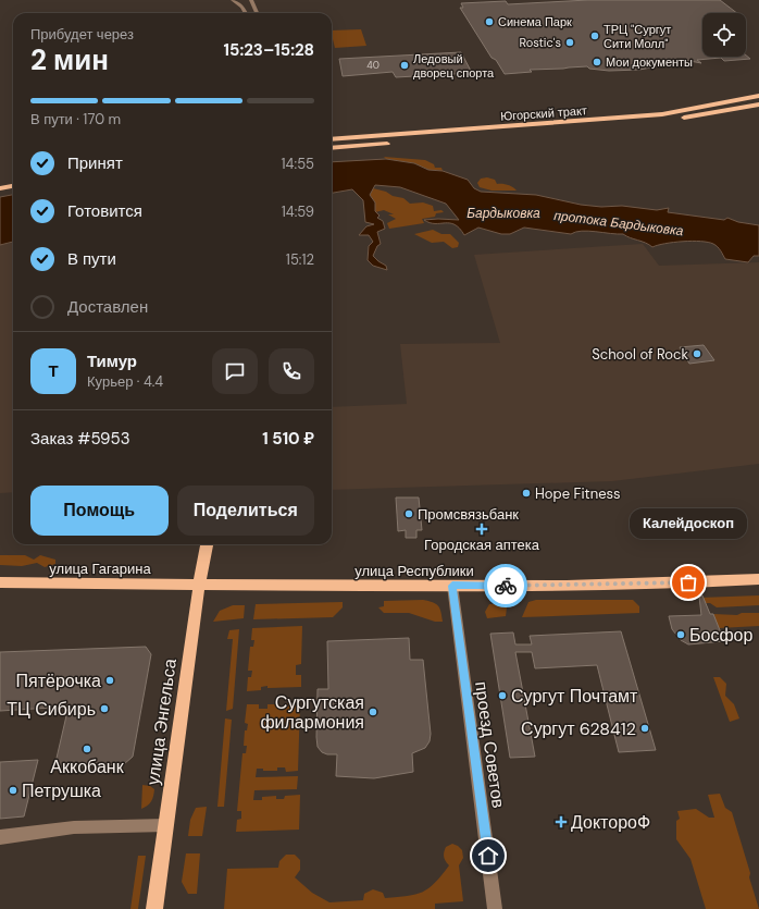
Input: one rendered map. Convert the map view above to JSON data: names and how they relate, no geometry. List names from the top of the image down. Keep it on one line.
{"streets":{"main road":["Югорский тракт","улица Гагарина","улица Республики","улица Энгельса"],"street":["проезд Советов"]},"crossings":[["улица Гагарина","улица Республики"],["улица Гагарина","улица Энгельса"],["улица Республики","улица Энгельса"],["улица Республики","проезд Советов"]],"water":["Бардыковка","протока Бардыковка"],"places":{"other":["Синема Парк","ТРЦ \"Сургут Сити Молл\"","Rostic's","Мои документы","Ледовый дворец спорта","School of Rock","Hope Fitness","Промсвязьбанк","Калейдоскоп","Босфор","Пятёрочка","Сургут Почтамт","ТЦ Сибирь","Сургутская филармония","Сургут 628412","Аккобанк","Петрушка"],"health":["Городская аптека","ДоктороФ"]},"house_numbers":["40"],"page":{"heading":["2 мин","Прибудет через","15:23–15:28"],"panel":["Тимур","Курьер · 4.4","Заказ #5953","1 510 ₽"],"bar":"В пути · 170 m","list":[["Принят","14:55"],["Готовится","14:59"],["В пути","15:12"],"Доставлен"],"round":"Т","buttons":["Помощь","Поделиться"],"bubble":"Калейдоскоп"}}
